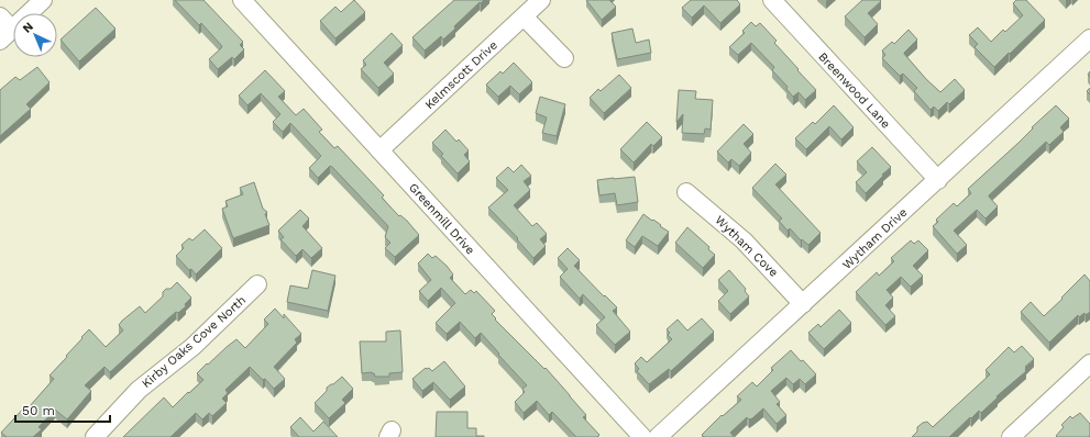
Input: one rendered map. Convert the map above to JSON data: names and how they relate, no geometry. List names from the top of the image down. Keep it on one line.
{"streets":{"street":["Kelmscott Drive","Breenwood Lane","Greenmill Drive","Wytham Drive","Wytham Cove","Kirby Oaks Cove North"]},"crossings":[["Kelmscott Drive","Greenmill Drive"],["Breenwood Lane","Wytham Drive"],["Wytham Drive","Wytham Cove"]],"scale_bar":"50 m","north":"top left"}
